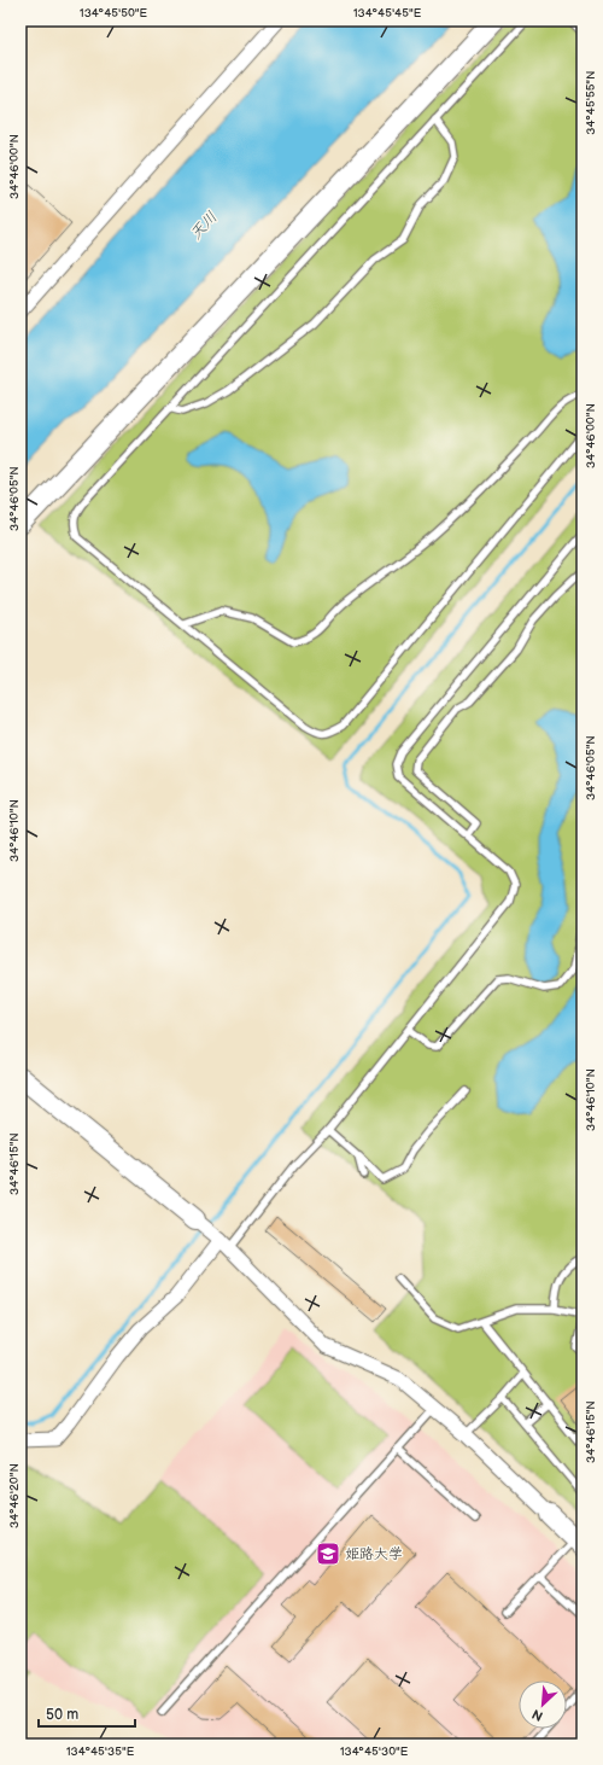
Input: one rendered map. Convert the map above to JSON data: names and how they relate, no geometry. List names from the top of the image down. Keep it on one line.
{"water":["天川"],"places":{"school or university":["姫路大学"]},"scale_bar":"50 m","north":"bottom left","coordinates":["134°45'50\"E","134°45'45\"E","34°45'55\"N","34°46'00\"N","34°46'05\"N","34°46'10\"N","34°46'15\"N","34°46'20\"N","134°45'35\"E","134°45'30\"E"]}
